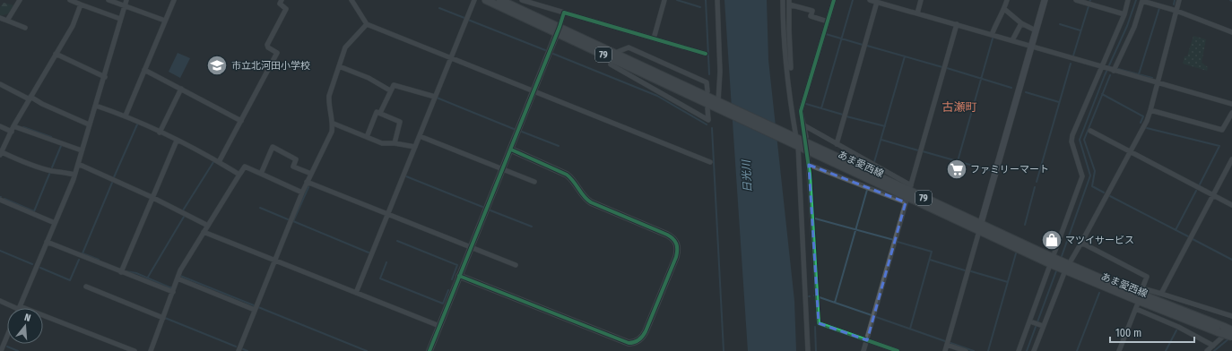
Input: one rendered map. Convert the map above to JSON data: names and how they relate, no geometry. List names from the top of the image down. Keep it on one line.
{"streets":{"main road":["79","あま愛西線"]},"districts":["古瀬町"],"water":["日光川"],"places":{"school or university":["市立北河田小学校"],"supermarket":["ファミリーマート"],"shop":["マツイサービス"]},"scale_bar":"100 m","north":"top"}
